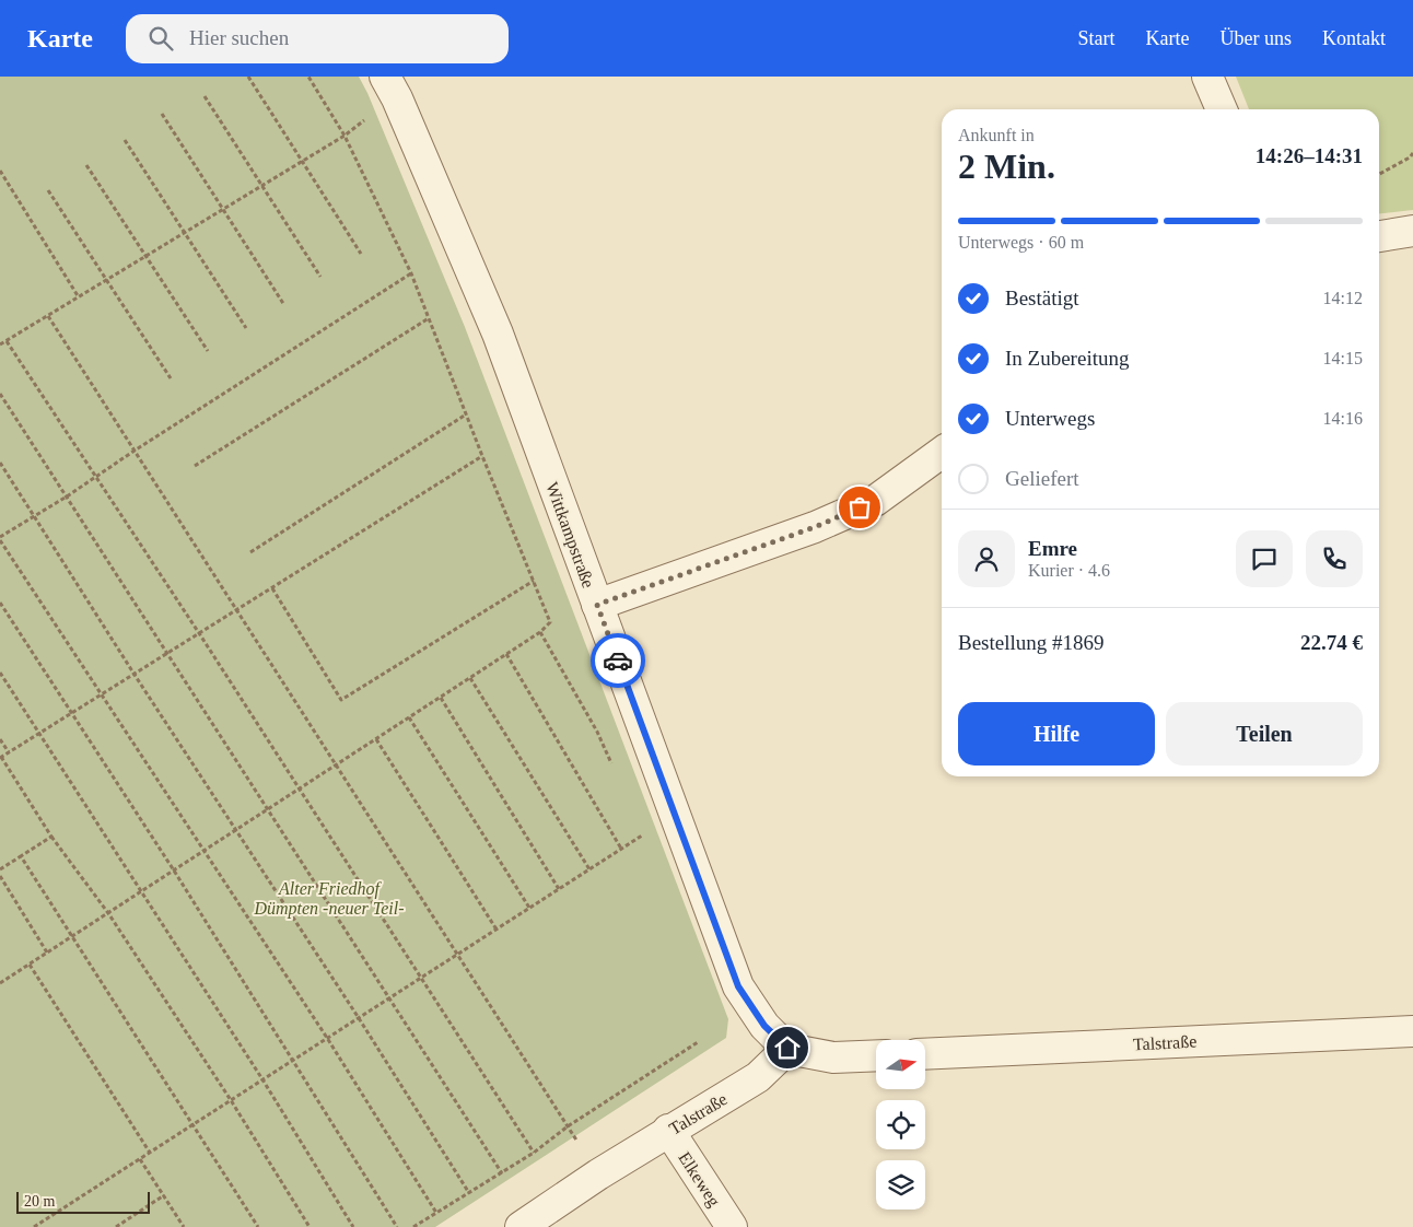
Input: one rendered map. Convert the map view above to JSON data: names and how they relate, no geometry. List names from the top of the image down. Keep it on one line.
{"streets":{"street":["Wittkampstraße","Talstraße","Elkeweg"]},"crossings":[["Wittkampstraße","Talstraße"],["Talstraße","Elkeweg"]],"parks":["Alter Friedhof Dümpten -neuer Teil-"],"scale_bar":"20 m","north":"right","page":{"header":"Karte","search":"Hier suchen","nav":["Start","Karte","Über uns","Kontakt"],"heading":["2 Min.","Ankunft in","14:26–14:31"],"panel":["Emre","Kurier · 4.6","Bestellung #1869","22.74 €"],"bar":"Unterwegs · 60 m","list":[["Bestätigt","14:12"],["In Zubereitung","14:15"],["Unterwegs","14:16"],"Geliefert"],"buttons":["Hilfe","Teilen"],"scale":"20 m"}}
